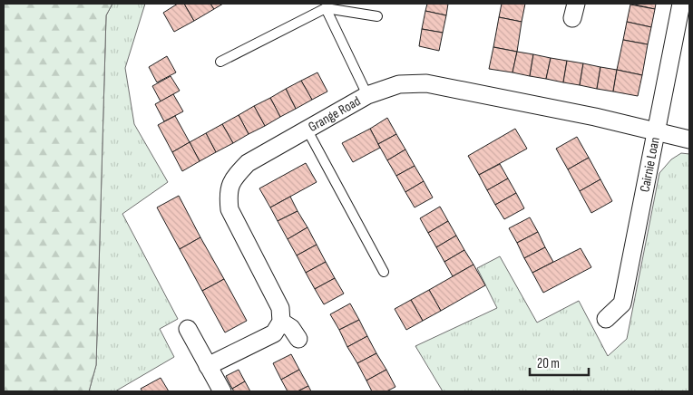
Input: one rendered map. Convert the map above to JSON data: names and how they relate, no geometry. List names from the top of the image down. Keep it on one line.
{"streets":{"street":["Grange Road","Cairnie Loan"]},"crossings":[["Grange Road","Cairnie Loan"]],"scale_bar":"20 m"}
